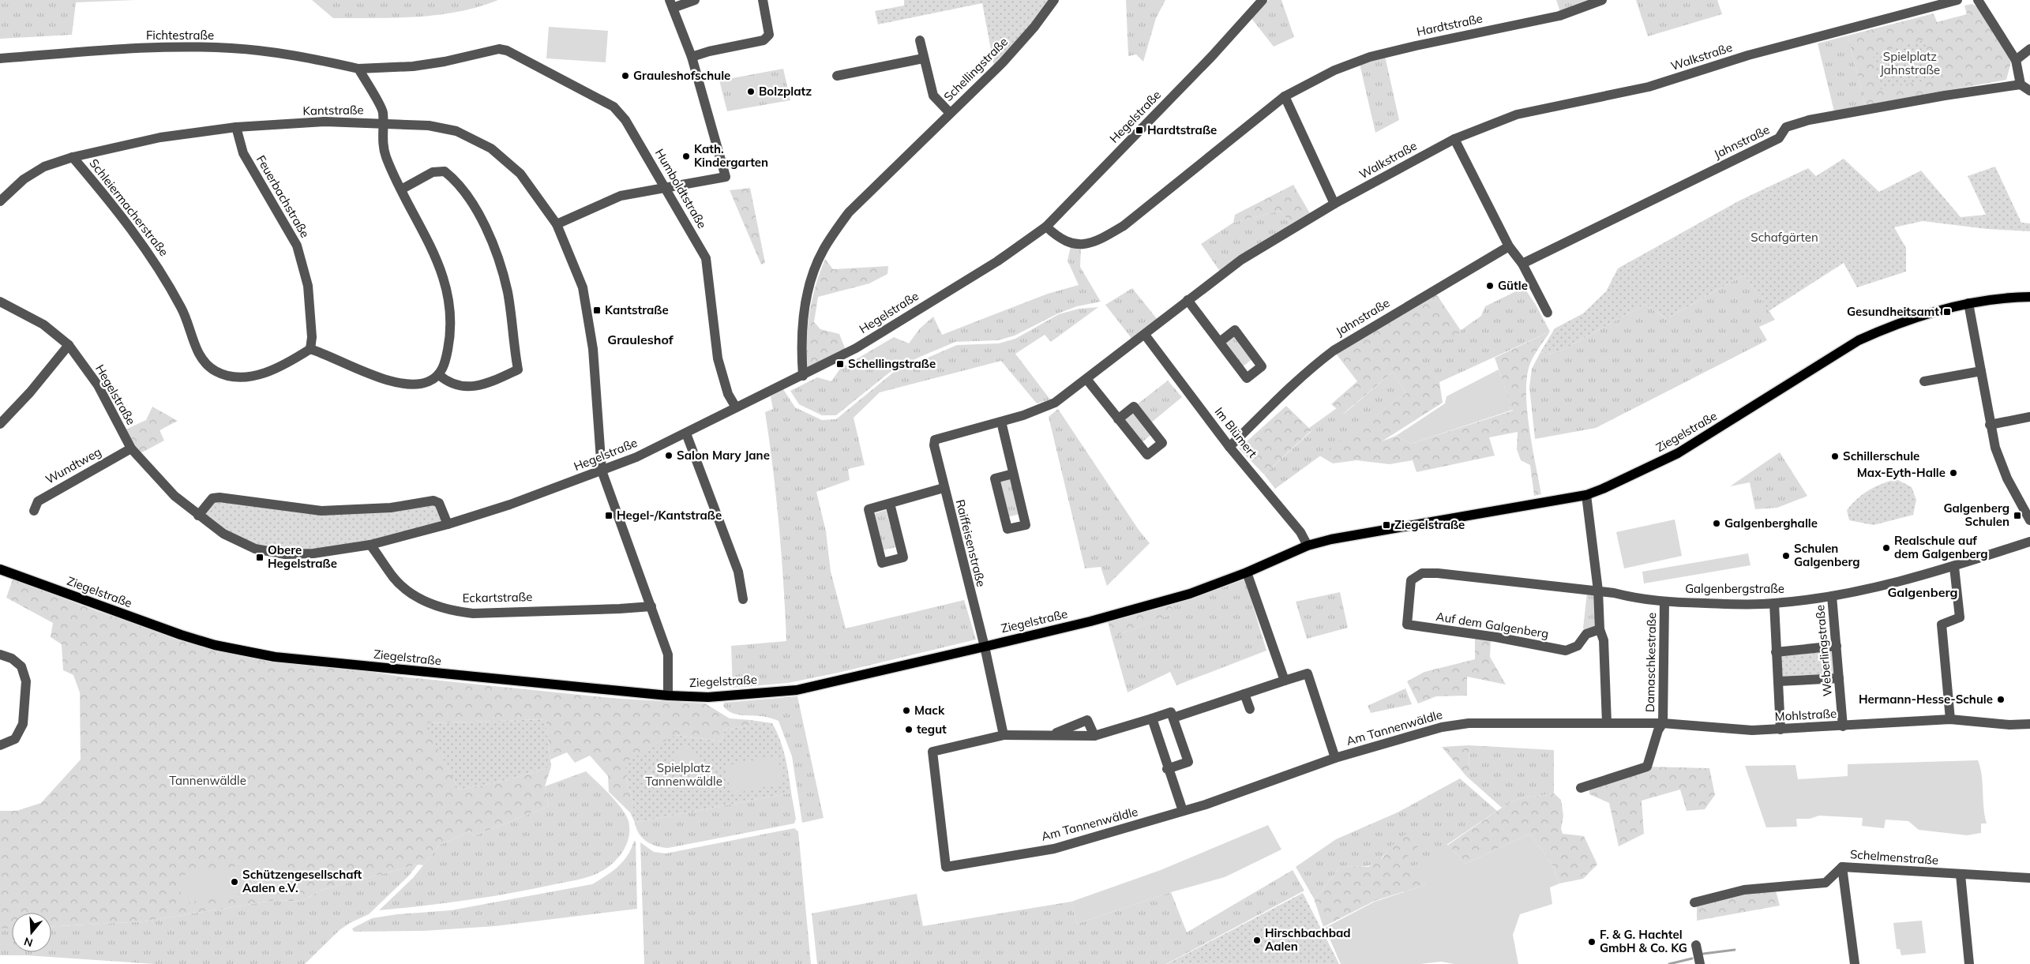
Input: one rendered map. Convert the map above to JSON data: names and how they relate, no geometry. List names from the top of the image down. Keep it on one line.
{"streets":{"main road":["Ziegelstraße"],"street":["Hardtstraße","Fichtestraße","Walkstraße","Schellingstraße","Kantstraße","Hegelstraße","Jahnstraße","Humboldtstraße","Feuerbachstraße","Schleiermacherstraße","Im Blümert","Wundtweg","Raiffeisenstraße","Galgenbergstraße","Eckartstraße","Auf dem Galgenberg","Weberlingstraße","Damaschkestraße","Mohlstraße","Am Tannenwäldle","Schelmenstraße"]},"crossings":[["Hardtstraße","Hegelstraße"],["Fichtestraße","Humboldtstraße"],["Schellingstraße","Hegelstraße"],["Kantstraße","Hegelstraße"],["Kantstraße","Feuerbachstraße"],["Kantstraße","Schleiermacherstraße"],["Kantstraße","Ziegelstraße"],["Kantstraße","Eckartstraße"],["Hegelstraße","Humboldtstraße"],["Hegelstraße","Wundtweg"],["Hegelstraße","Eckartstraße"],["Jahnstraße","Im Blümert"],["Feuerbachstraße","Schleiermacherstraße"],["Ziegelstraße","Im Blümert"],["Ziegelstraße","Raiffeisenstraße"],["Galgenbergstraße","Auf dem Galgenberg"],["Galgenbergstraße","Weberlingstraße"],["Galgenbergstraße","Damaschkestraße"],["Weberlingstraße","Mohlstraße"],["Damaschkestraße","Mohlstraße"],["Mohlstraße","Am Tannenwäldle"]],"districts":["Grauleshof","Galgenberg"],"parks":["Spielplatz Jahnstraße","Schafgärten","Spielplatz Tannenwäldle","Tannenwäldle"],"places":{"other":["Grauleshofschule","Bolzplatz","Kath. Kindergarten","Gütle","Salon Mary Jane","Schillerschule","Max-Eyth-Halle","Galgenberghalle","Realschule auf dem Galgenberg","Schulen Galgenberg","Hermann-Hesse-Schule","Mack","tegut","Schützengesellschaft Aalen e.V.","Hirschbachbad Aalen","F. & G. Hachtel GmbH & Co. KG"],"transit":["Hardtstraße","Kantstraße","Gesundheitsamt","Schellingstraße","Hegel-/Kantstraße","Galgenberg Schulen","Ziegelstraße","Obere Hegelstraße"]},"north":"bottom"}
